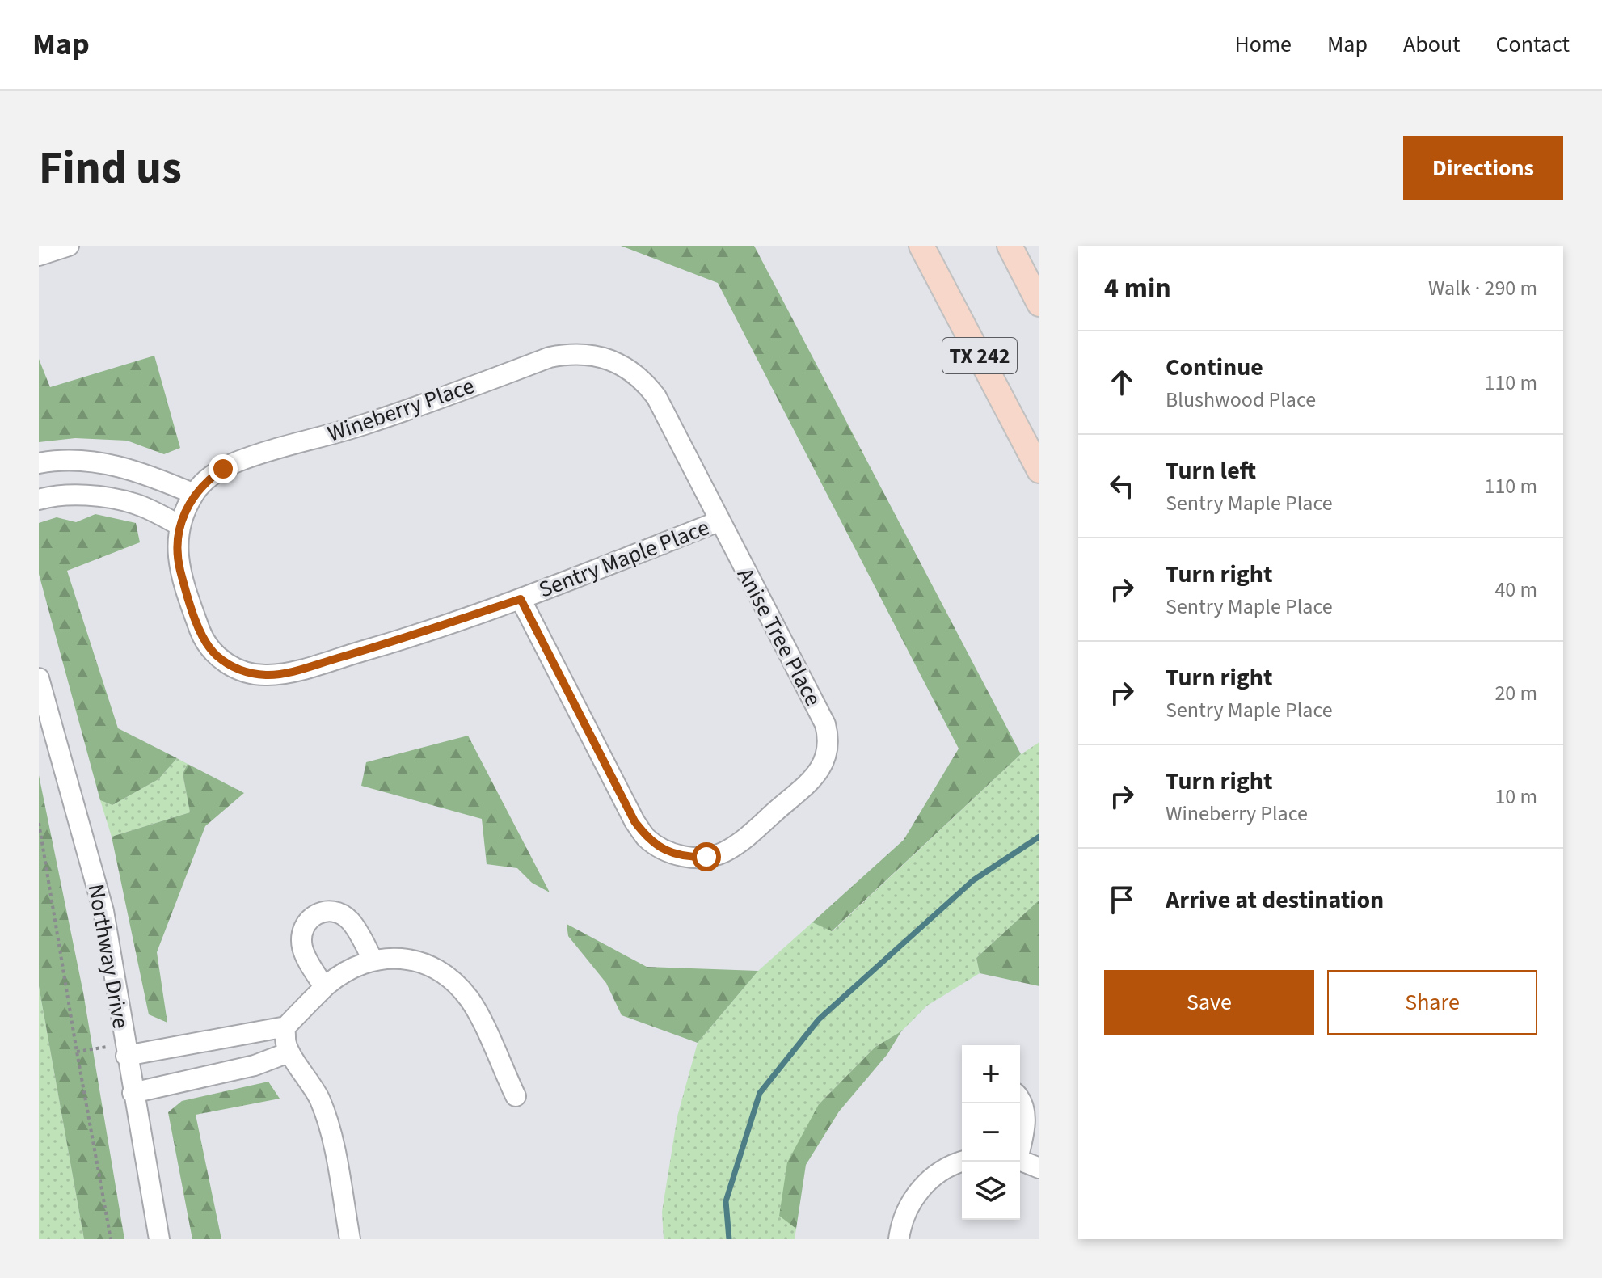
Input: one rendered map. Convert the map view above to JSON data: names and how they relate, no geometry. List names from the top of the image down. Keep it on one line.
{"streets":{"main road":["TX 242"],"street":["Wineberry Place","Sentry Maple Place","Anise Tree Place","Northway Drive"]},"crossings":[["Wineberry Place","Sentry Maple Place"],["Wineberry Place","Anise Tree Place"],["Sentry Maple Place","Anise Tree Place"]],"page":{"header":"Map","nav":["Home","Map","About","Contact"],"buttons":["Directions",["Save","Share"]],"title":"Find us","heading":["4 min","Walk · 290 m"],"list":[["Continue","Blushwood Place","110 m"],["Turn left","Sentry Maple Place","110 m"],["Turn right","Sentry Maple Place","40 m"],["Turn right","Sentry Maple Place","20 m"],["Turn right","Wineberry Place","10 m"],"Arrive at destination"],"map_buttons":["+","−"]}}
